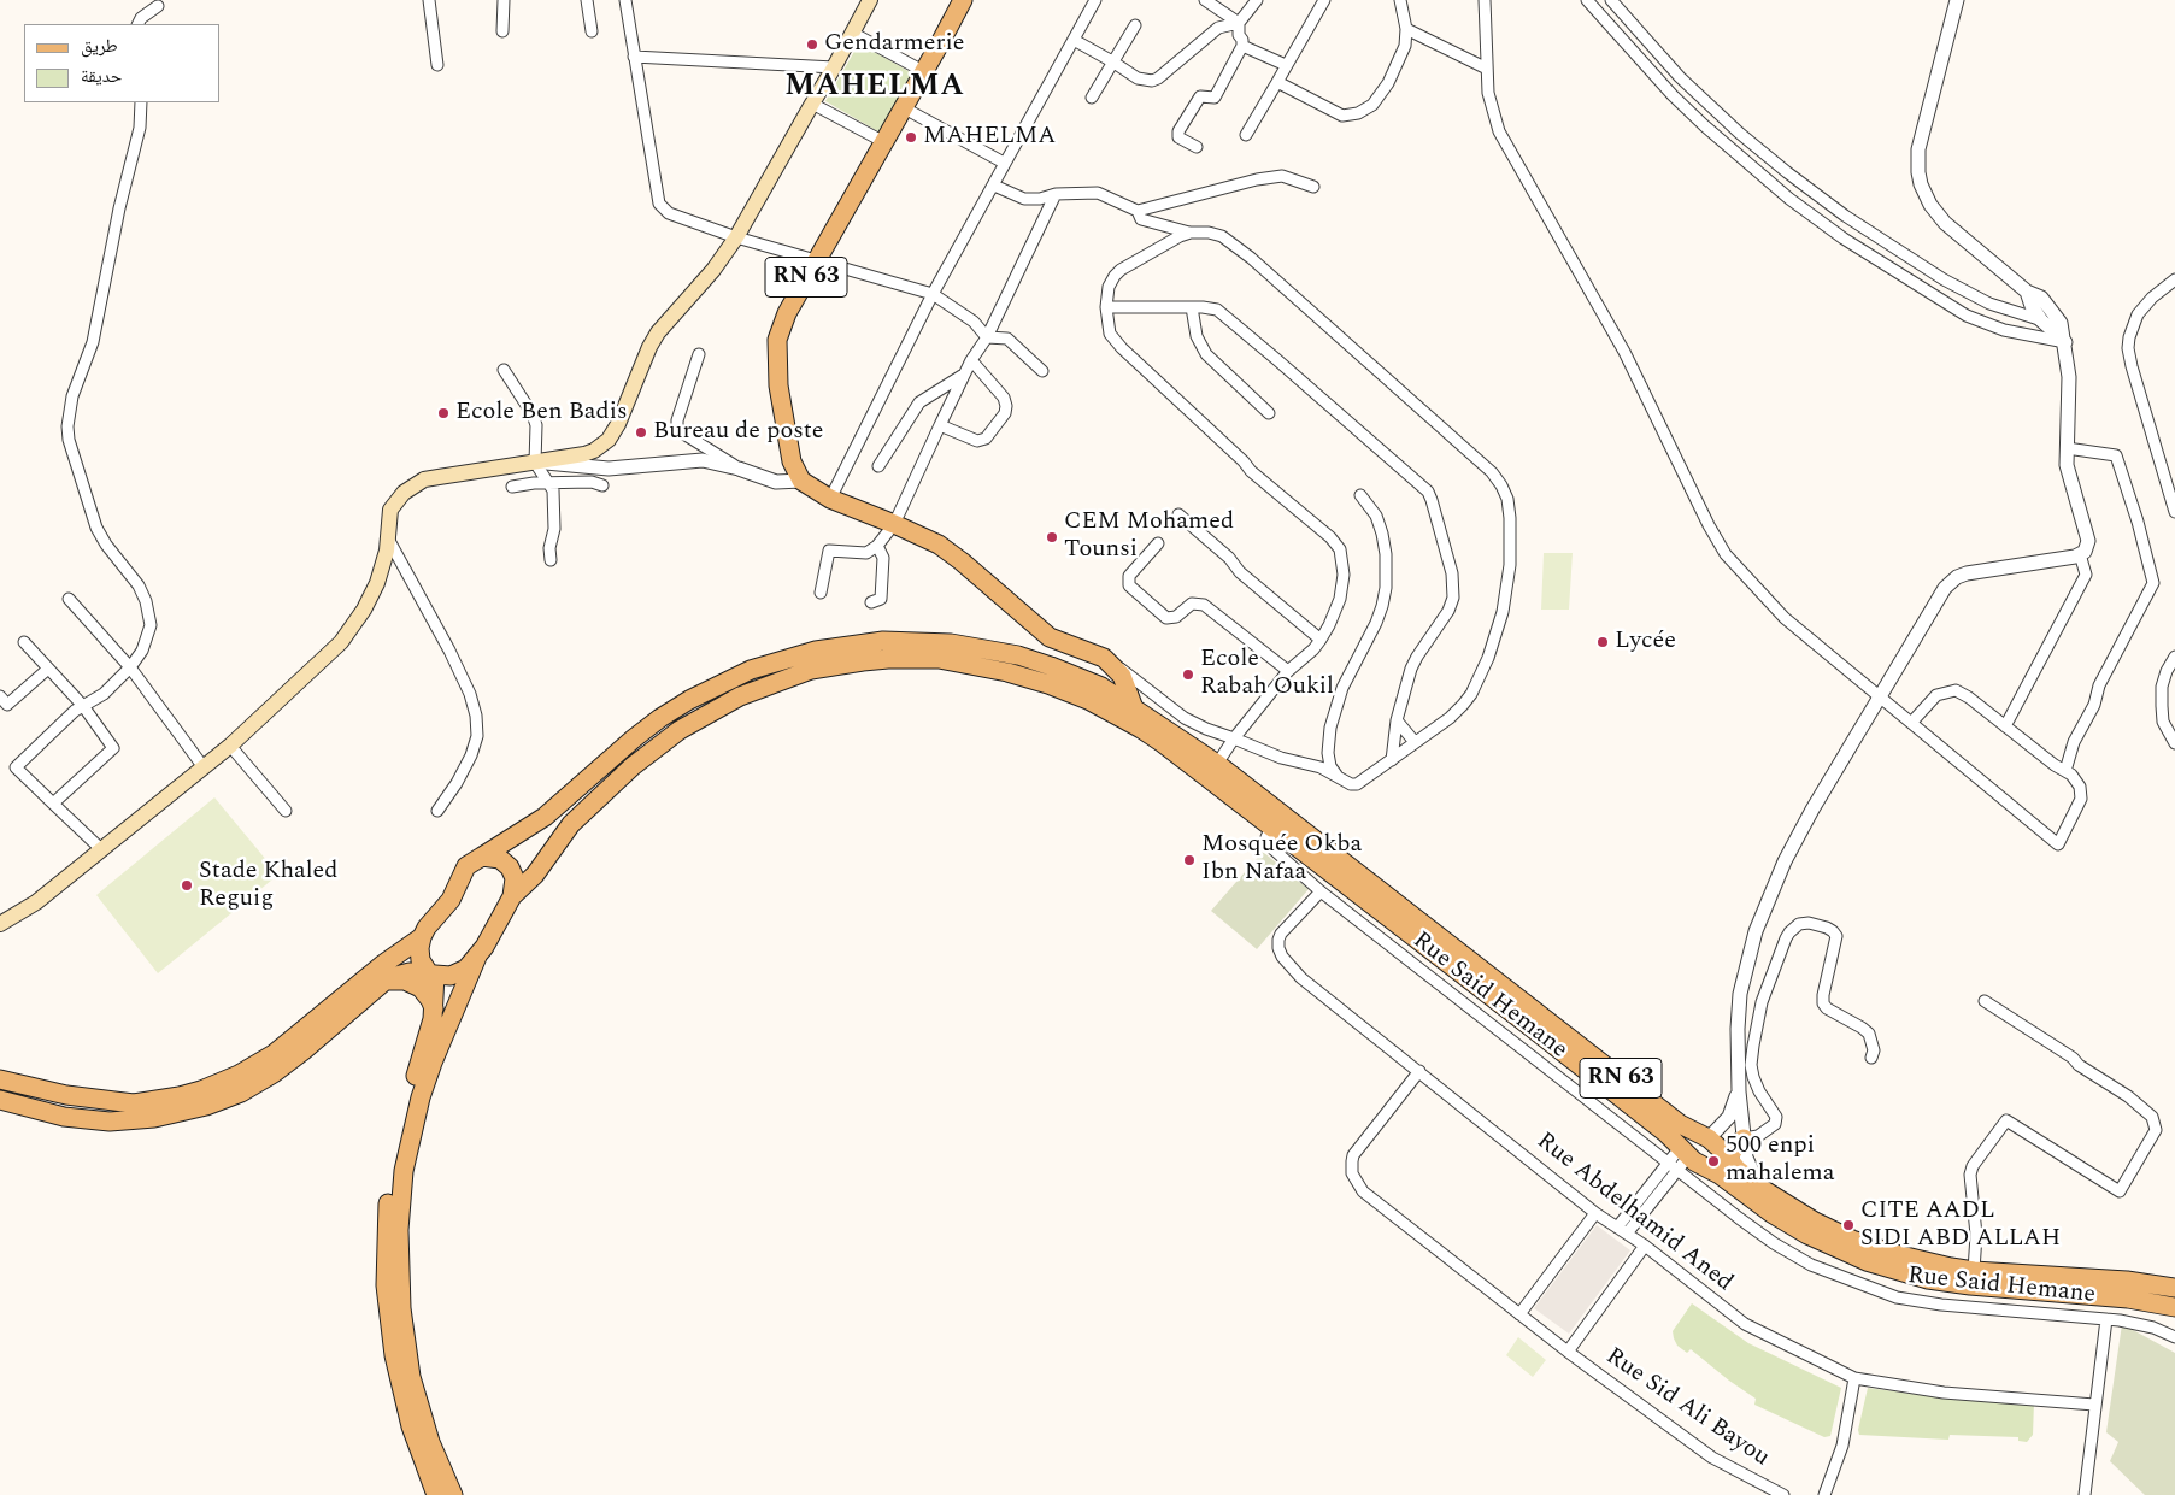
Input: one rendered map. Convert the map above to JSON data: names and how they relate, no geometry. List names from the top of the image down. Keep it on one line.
{"streets":{"main road":["RN 63"],"street":["Rue Said Hemane","Rue Abdelhamid Aned","Rue Sid Ali Bayou"]},"crossings":[["Rue Said Hemane","Rue Abdelhamid Aned"],["Rue Abdelhamid Aned","Rue Sid Ali Bayou"]],"districts":["MAHELMA"],"places":["Gendarmerie","MAHELMA","Ecole Ben Badis","Bureau de poste","CEM Mohamed Tounsi","Lycée","Ecole Rabah Oukil","Mosquée Okba Ibn Nafaa","Stade Khaled Reguig","500 enpi mahalema","CITE AADL SIDI ABD ALLAH"],"legend":["طريق","حديقة"]}
